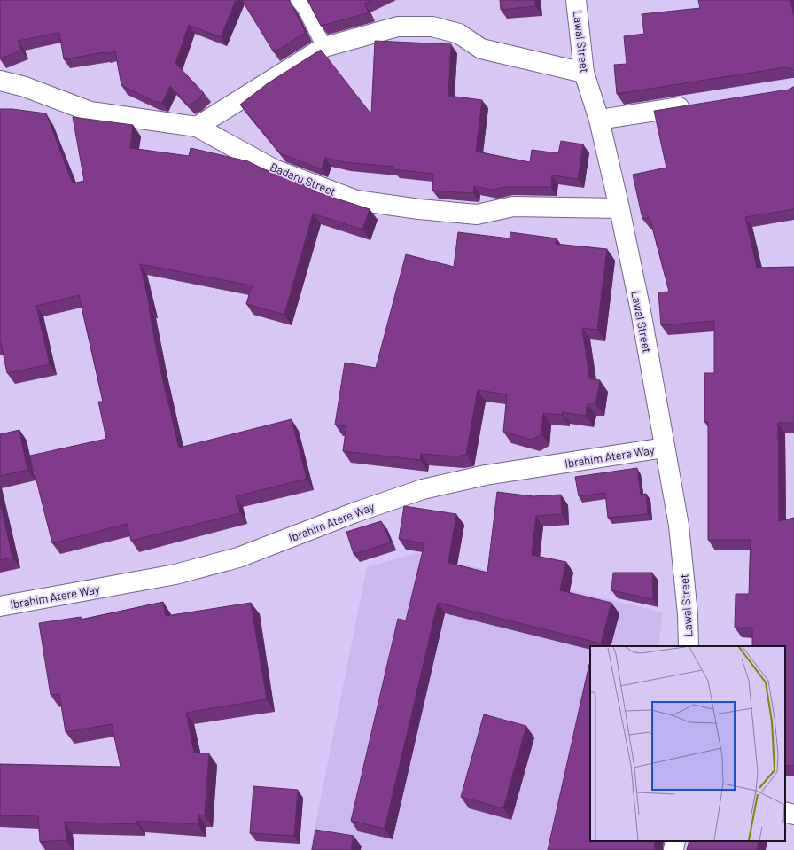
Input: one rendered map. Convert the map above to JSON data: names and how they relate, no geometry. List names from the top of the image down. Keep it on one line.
{"streets":{"street":["Lawal Street","Badaru Street","Ibrahim Atere Way"]},"crossings":[["Lawal Street","Badaru Street"],["Lawal Street","Ibrahim Atere Way"]]}
